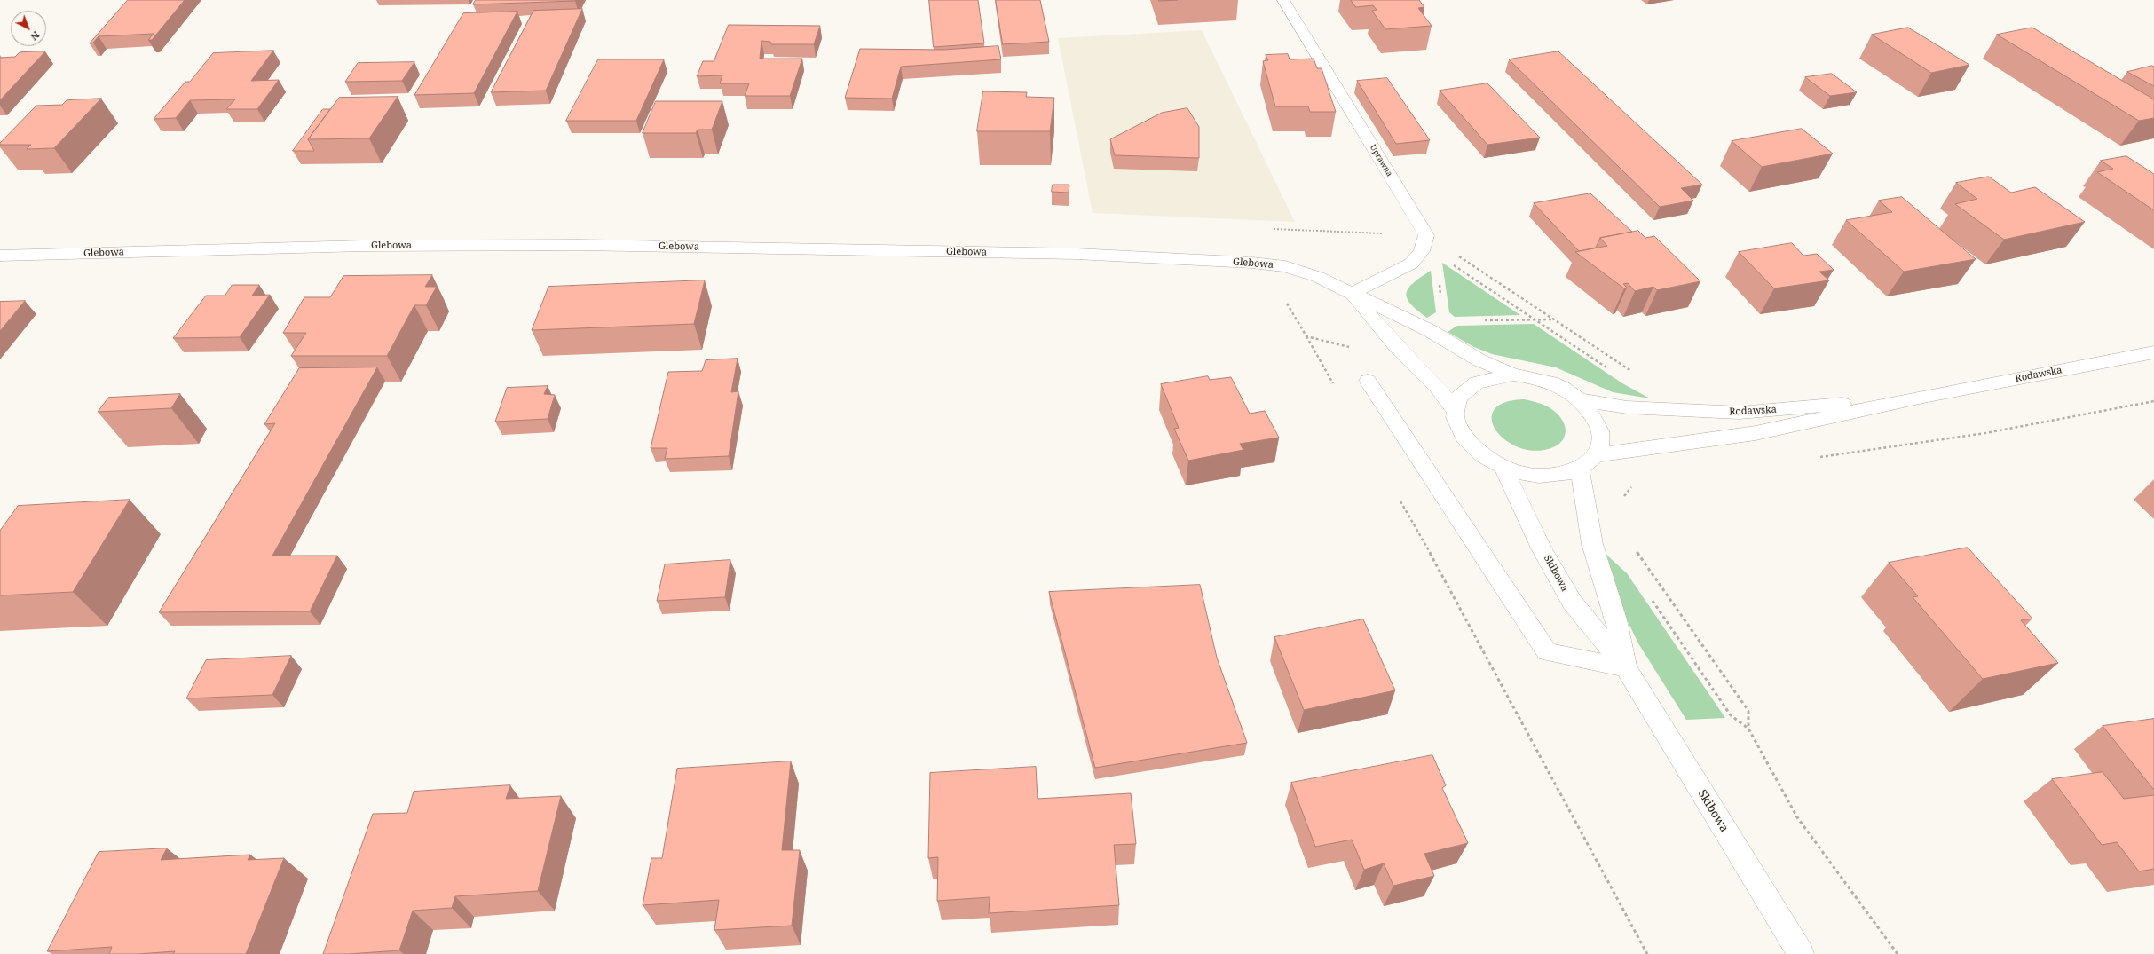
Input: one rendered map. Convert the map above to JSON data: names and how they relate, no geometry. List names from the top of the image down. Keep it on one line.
{"streets":{"street":["Uprawna","Glebowa","Rodawska","Skibowa"]},"crossings":[["Glebowa","Rodawska"],["Glebowa","Skibowa"],["Rodawska","Skibowa"]],"north":"bottom right"}
